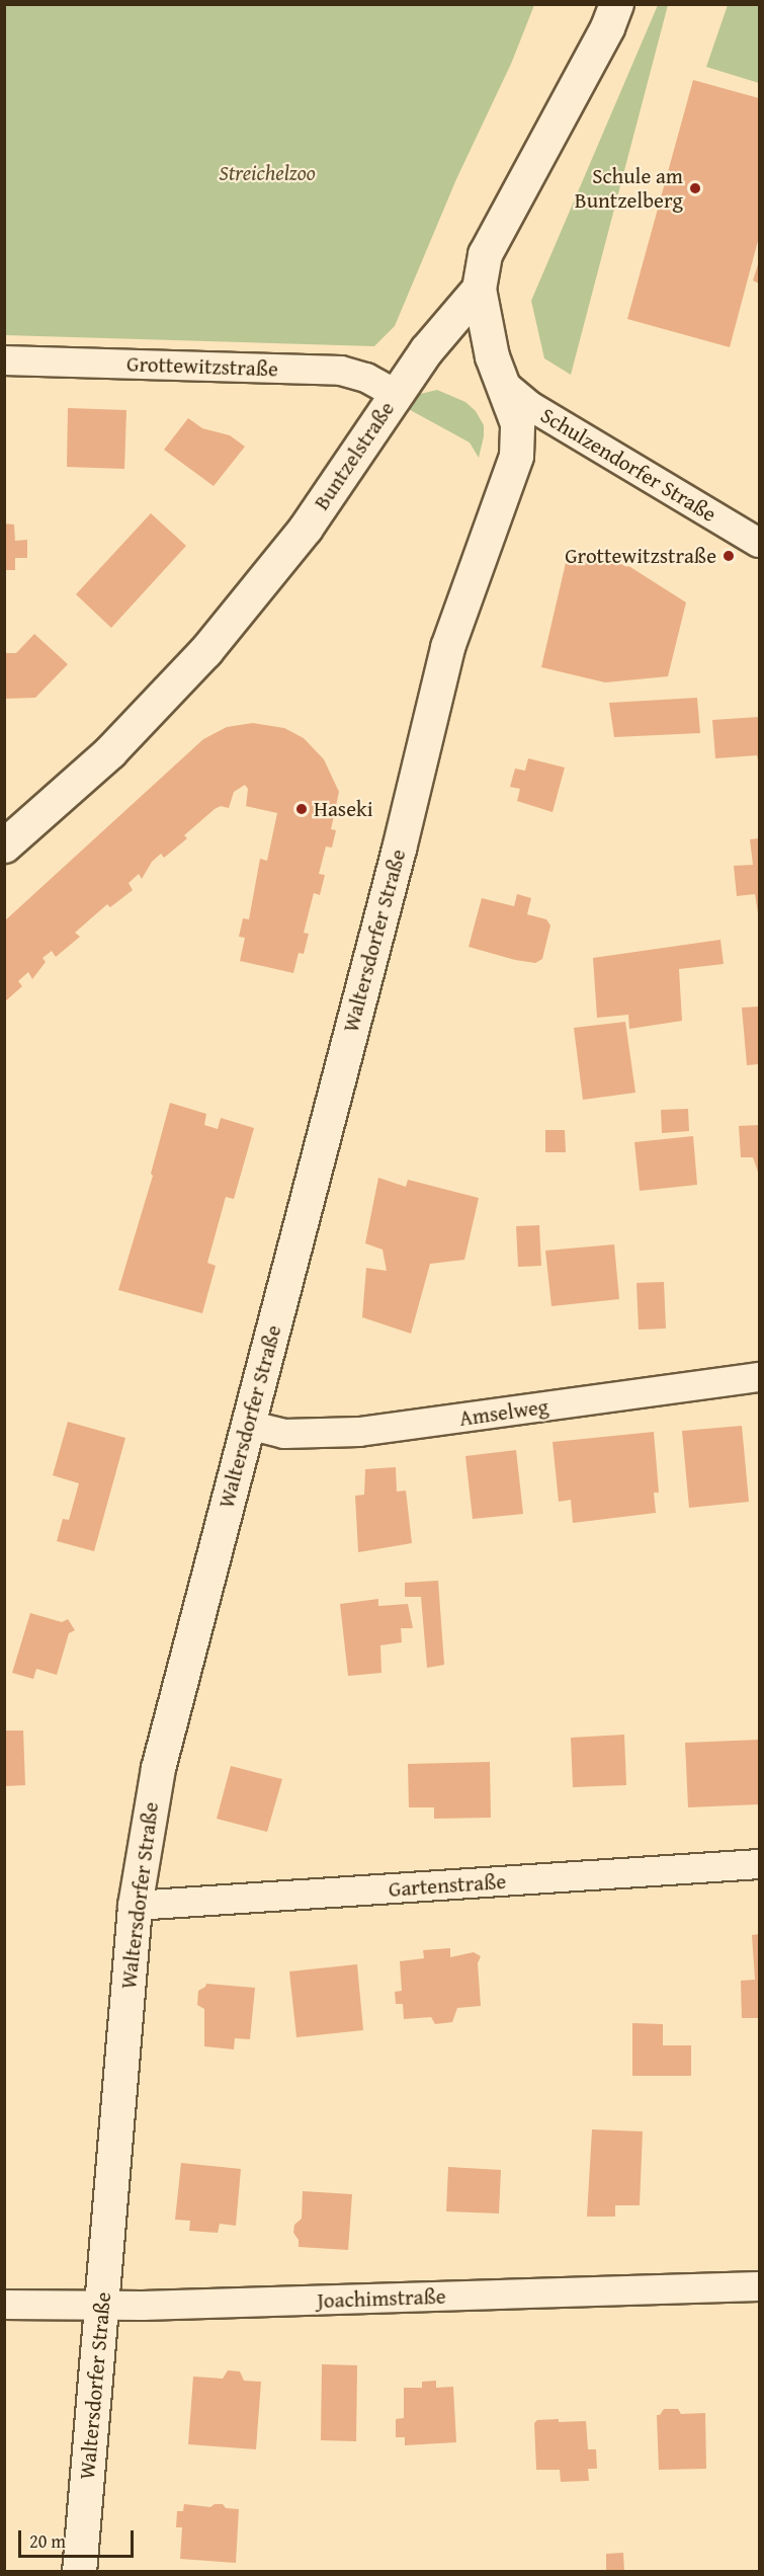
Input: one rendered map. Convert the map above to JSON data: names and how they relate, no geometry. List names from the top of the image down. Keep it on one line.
{"streets":{"street":["Grottewitzstraße","Buntzelstraße","Schulzendorfer Straße","Waltersdorfer Straße","Amselweg","Gartenstraße","Joachimstraße"]},"crossings":[["Grottewitzstraße","Buntzelstraße"],["Buntzelstraße","Waltersdorfer Straße"],["Schulzendorfer Straße","Waltersdorfer Straße"],["Waltersdorfer Straße","Amselweg"],["Waltersdorfer Straße","Gartenstraße"],["Waltersdorfer Straße","Joachimstraße"]],"parks":["Streichelzoo"],"places":["Schule am Buntzelberg","Grottewitzstraße","Haseki"],"scale_bar":"20 m"}
